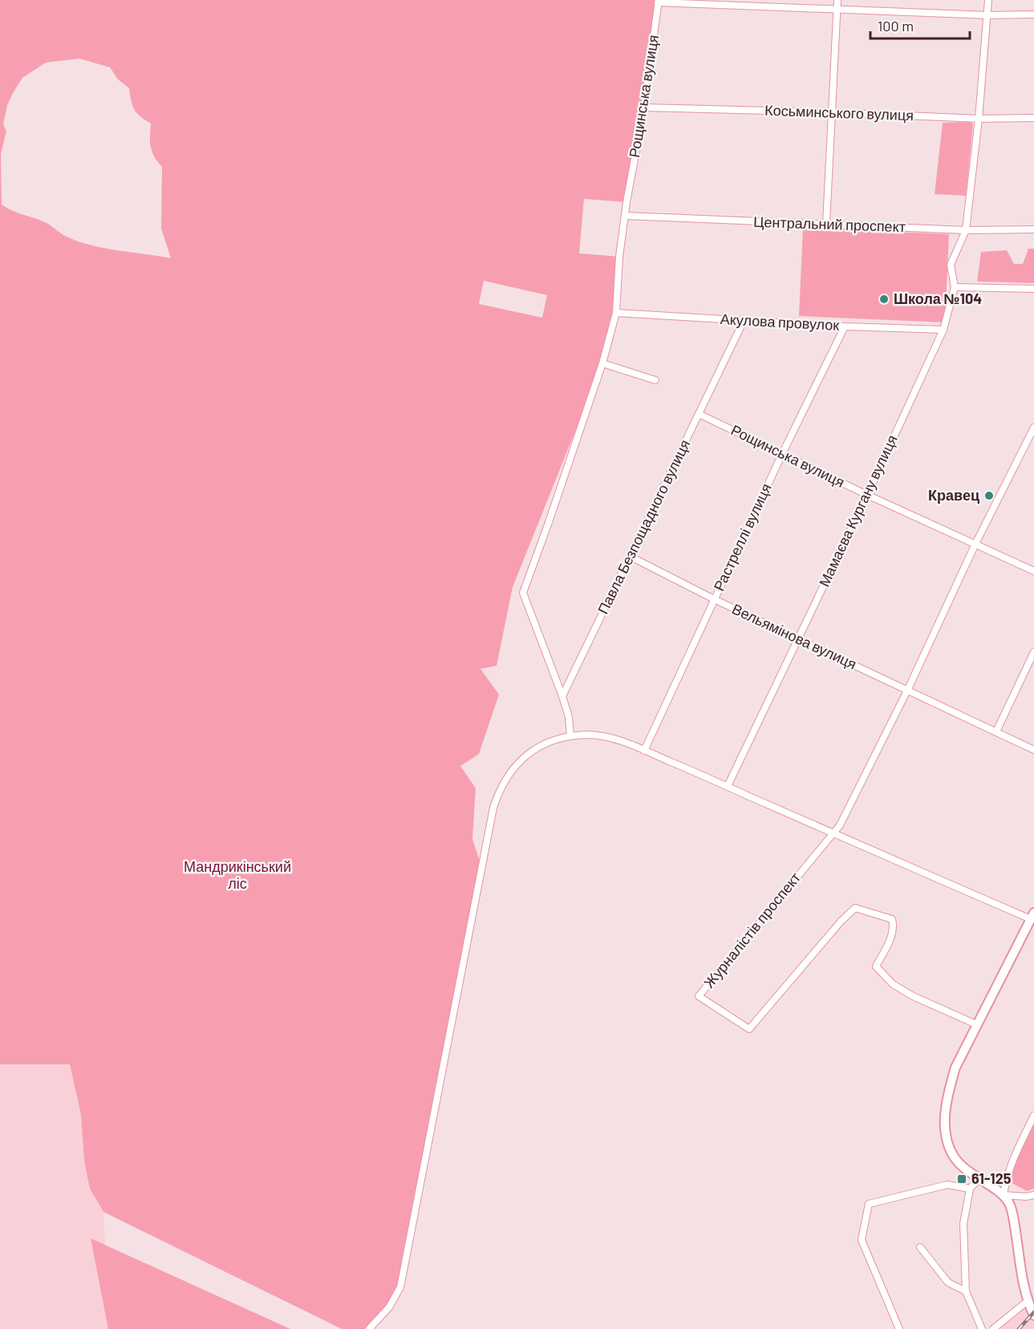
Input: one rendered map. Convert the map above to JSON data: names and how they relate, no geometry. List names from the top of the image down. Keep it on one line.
{"streets":{"street":["Рощинська вулиця","Косьминського вулиця","Центральний проспект","Акулова провулок","Мамаєва Кургану вулиця","Павла Безпощадного вулиця","Растреллі вулиця","Вельямінова вулиця","Журналістів проспект"]},"crossings":[["Рощинська вулиця","Косьминського вулиця"],["Рощинська вулиця","Центральний проспект"],["Рощинська вулиця","Акулова провулок"],["Рощинська вулиця","Мамаєва Кургану вулиця"],["Рощинська вулиця","Павла Безпощадного вулиця"],["Рощинська вулиця","Растреллі вулиця"],["Косьминського вулиця","Мамаєва Кургану вулиця"],["Центральний проспект","Мамаєва Кургану вулиця"],["Акулова провулок","Мамаєва Кургану вулиця"],["Акулова провулок","Павла Безпощадного вулиця"],["Акулова провулок","Растреллі вулиця"],["Мамаєва Кургану вулиця","Вельямінова вулиця"],["Павла Безпощадного вулиця","Вельямінова вулиця"],["Растреллі вулиця","Вельямінова вулиця"]],"parks":["Мандрикінський ліс"],"places":{"other":["Школа №104","Кравец"],"transit":["61-125"]},"scale_bar":"100 m"}
